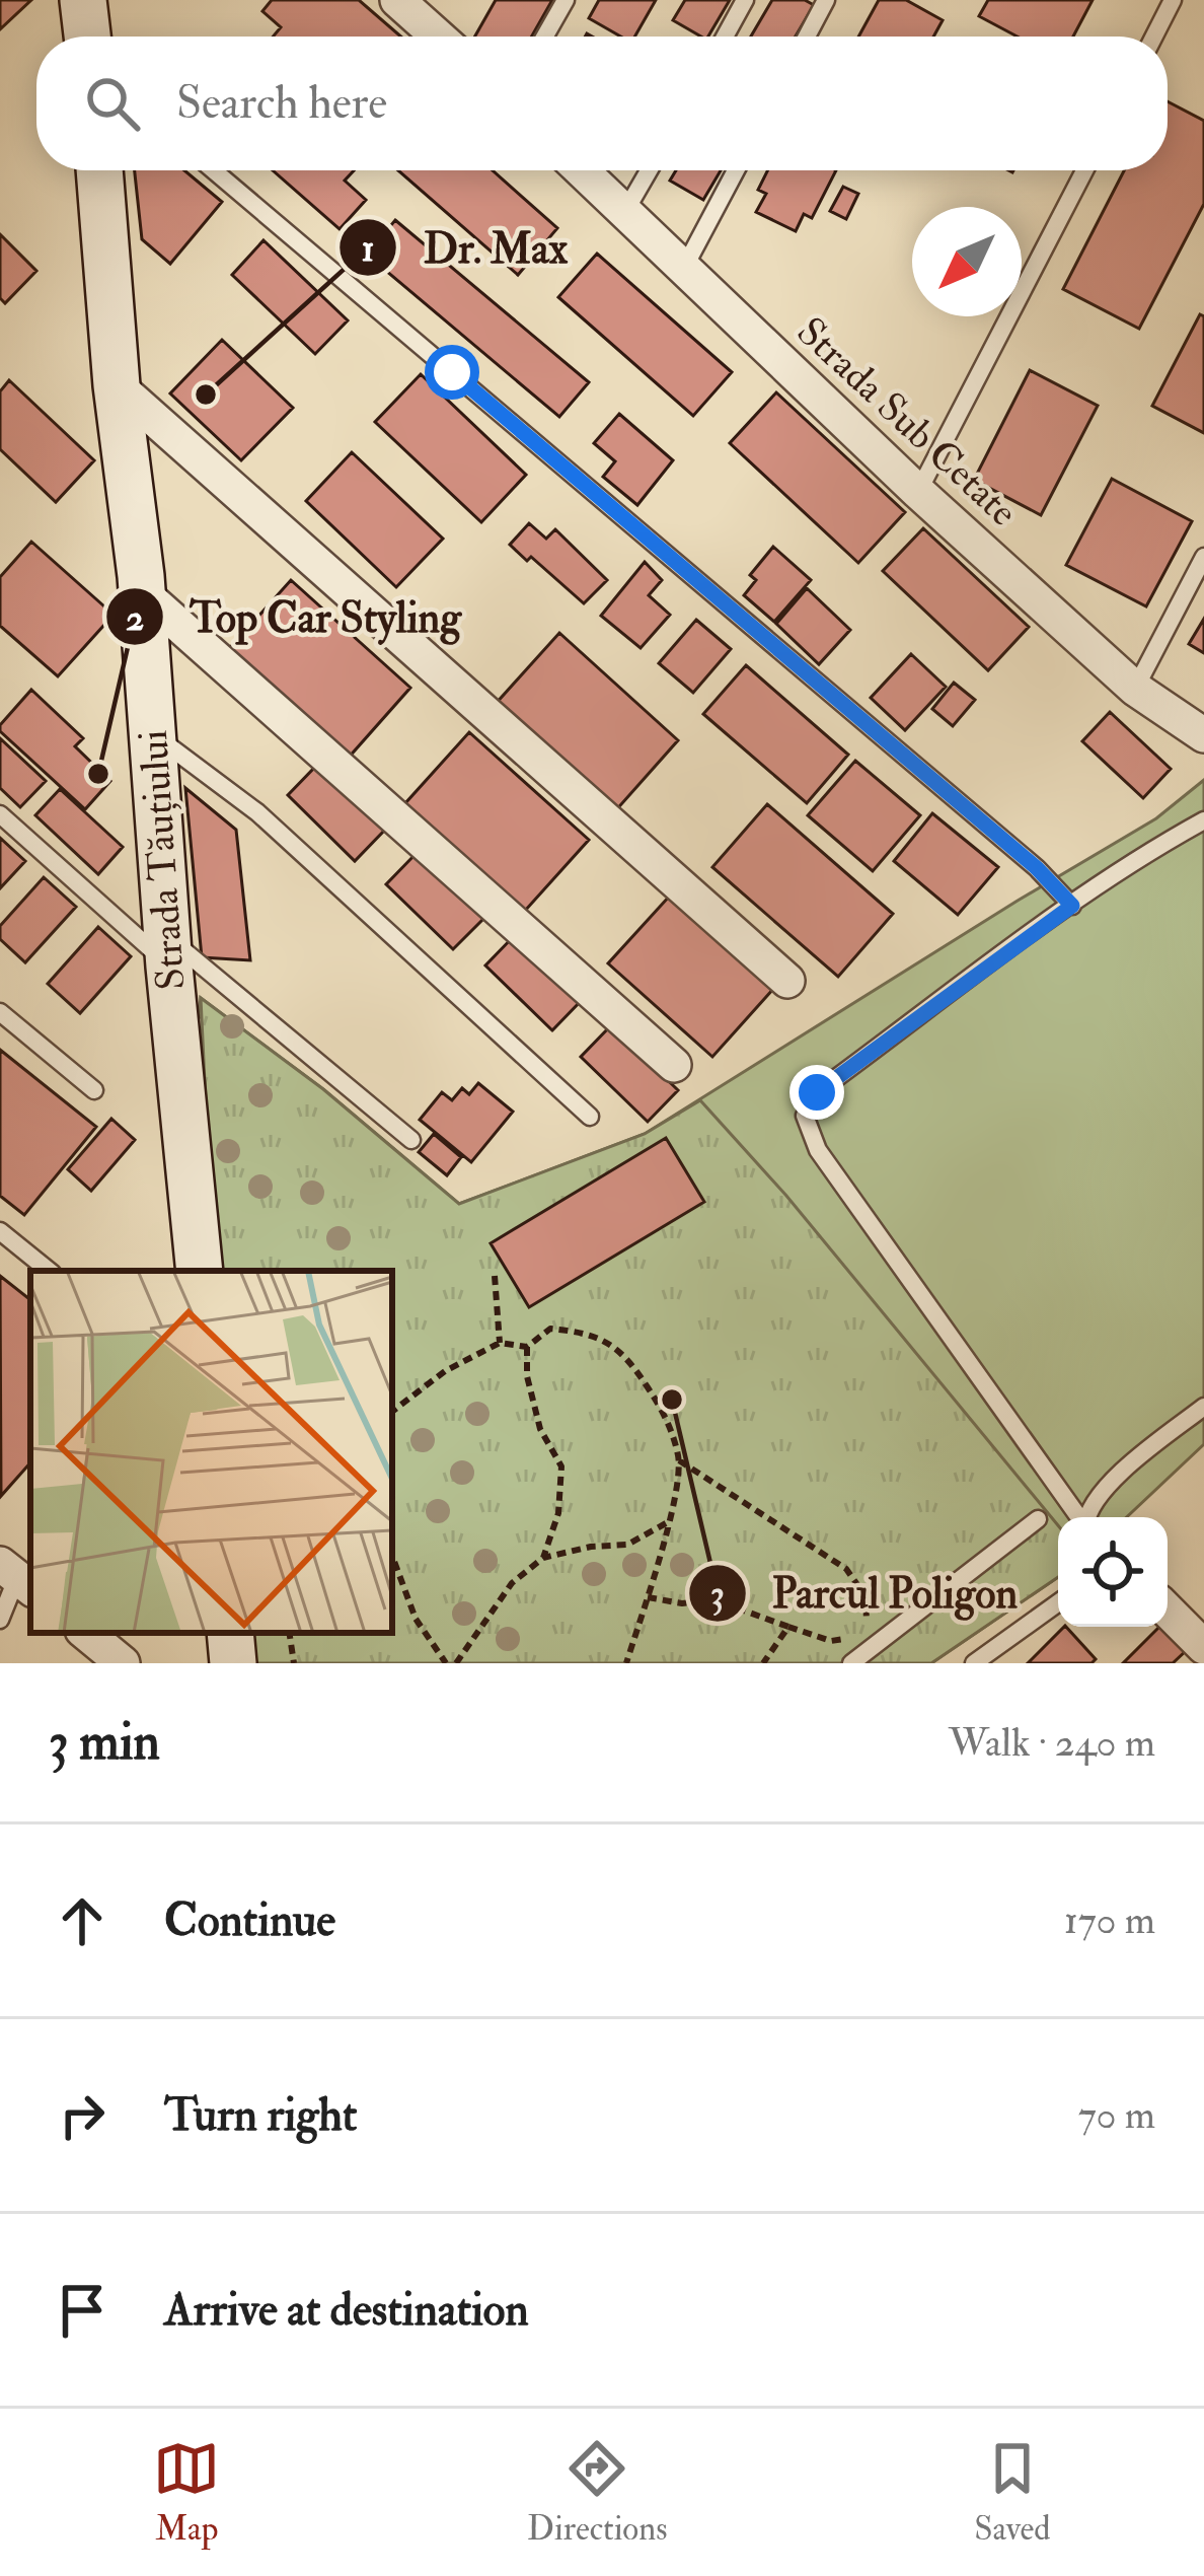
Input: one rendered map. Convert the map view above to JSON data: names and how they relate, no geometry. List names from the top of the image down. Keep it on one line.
{"streets":{"main road":["Strada Tăuțiului"],"street":["Strada Sub Cetate"]},"places":["Dr. Max","Top Car Styling","Parcul Poligon"],"north":"bottom left","page":{"search":"Search here","heading":["3 min","Walk · 240 m"],"list":[["Continue","170 m"],["Turn right","70 m"],"Arrive at destination"],"nav":["Map","Directions","Saved"]}}
